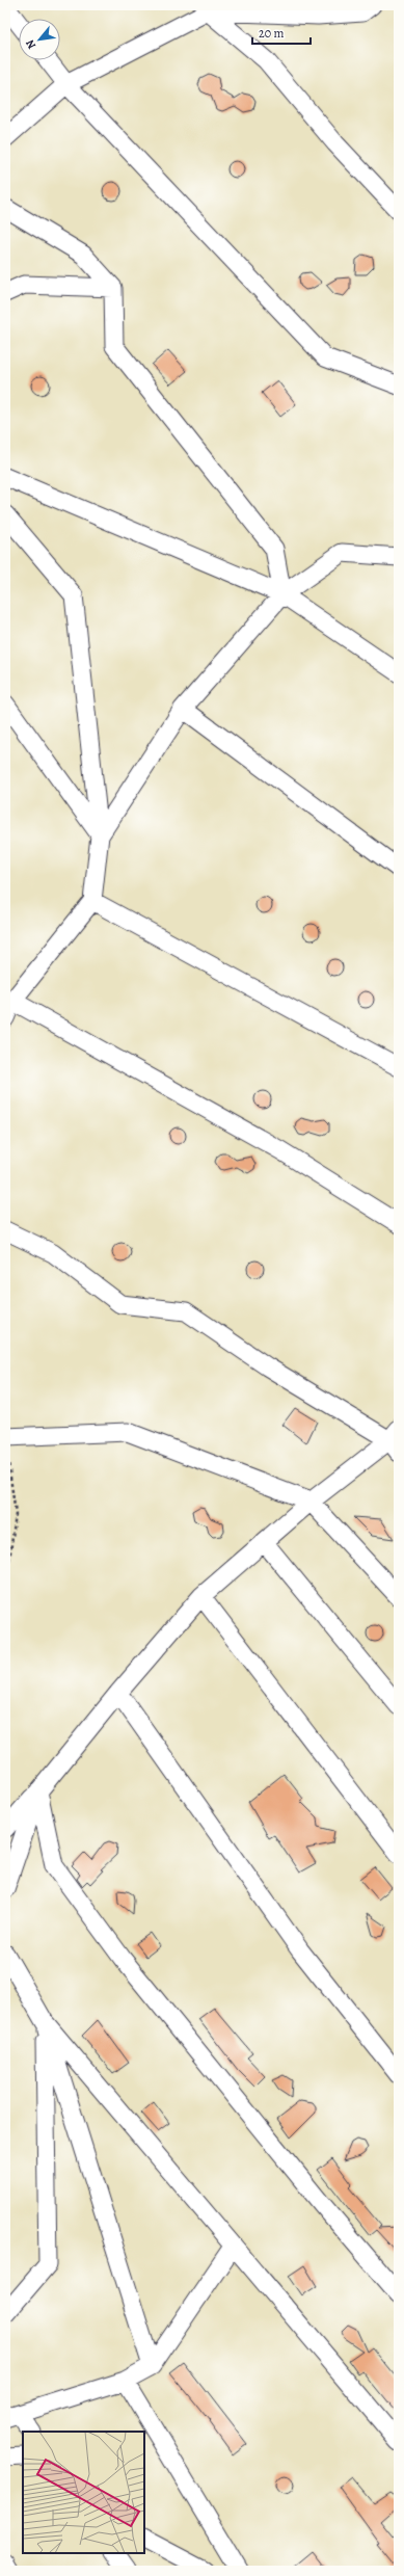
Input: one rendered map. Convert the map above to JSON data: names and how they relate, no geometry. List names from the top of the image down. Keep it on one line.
{"scale_bar":"20 m","north":"bottom left"}
